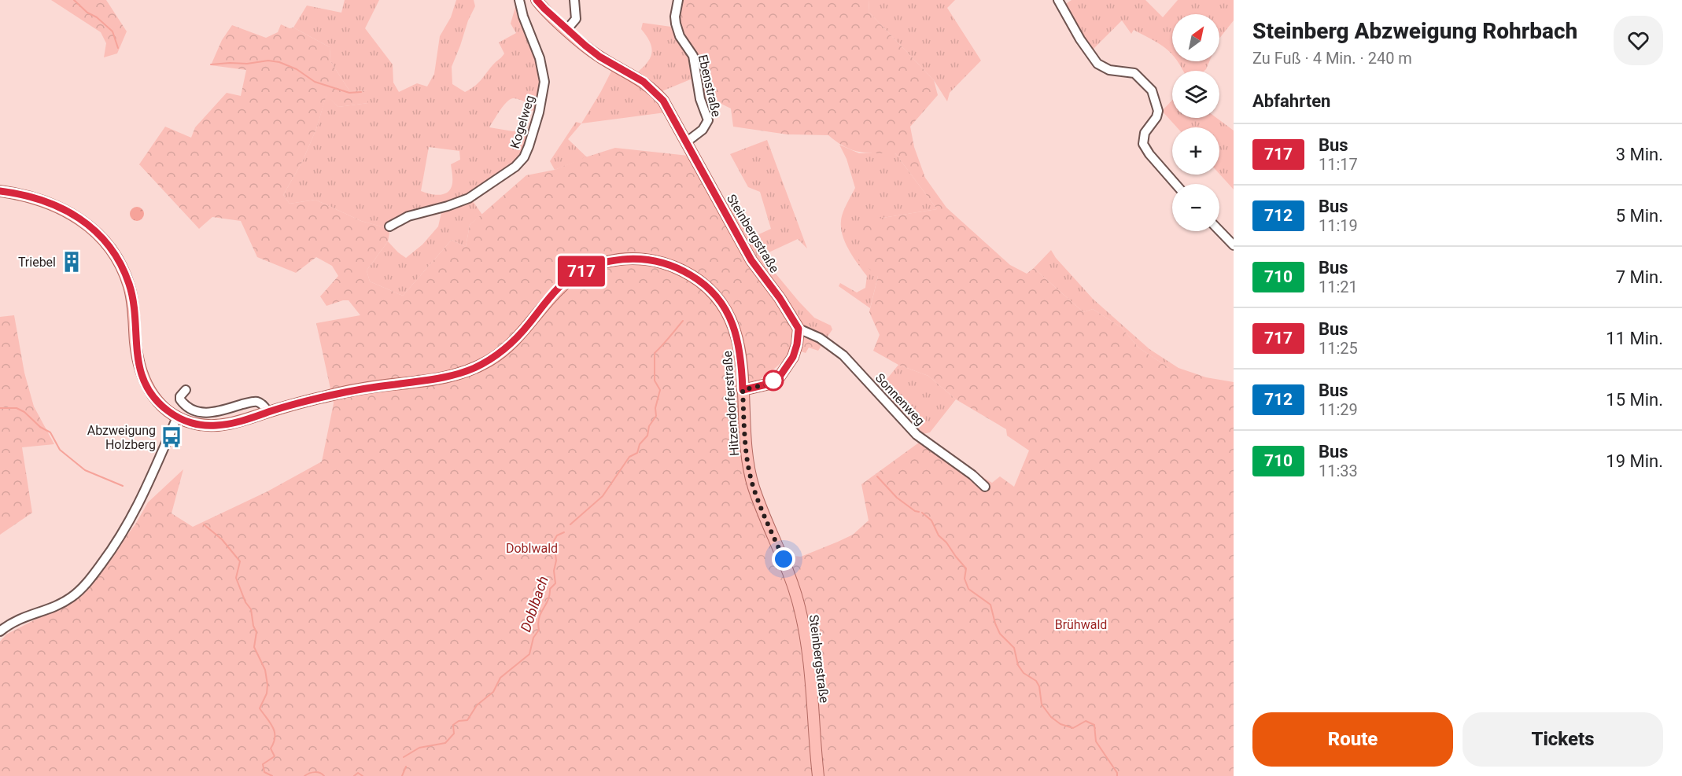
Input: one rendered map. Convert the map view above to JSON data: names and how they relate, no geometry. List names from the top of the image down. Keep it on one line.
{"streets":{"main road":["Steinbergstraße","Hitzendorferstraße"],"street":["Ebenstraße","Kogelweg","Sonnenweg"]},"crossings":[["Ebenstraße","Steinbergstraße"],["Steinbergstraße","Sonnenweg"],["Steinbergstraße","Hitzendorferstraße"]],"water":["Doblbach"],"parks":["Doblwald","Brühwald"],"places":{"building":["Triebel"],"bus stop":["Abzweigung Holzberg"]},"lines":["bus line 717"],"north":"top right","page":{"on_map":"717","heading":[["Steinberg Abzweigung Rohrbach","Zu Fuß · 4 Min. · 240 m"],"Abfahrten"],"map_buttons":["+","−"],"list":[{"mark":"717","name":"Bus","note":"11:17","value":"3 Min."},{"mark":"712","name":"Bus","note":"11:19","value":"5 Min."},{"mark":"710","name":"Bus","note":"11:21","value":"7 Min."},{"mark":"717","name":"Bus","note":"11:25","value":"11 Min."},{"mark":"712","name":"Bus","note":"11:29","value":"15 Min."},{"mark":"710","name":"Bus","note":"11:33","value":"19 Min."}],"buttons":["Route","Tickets"]}}
